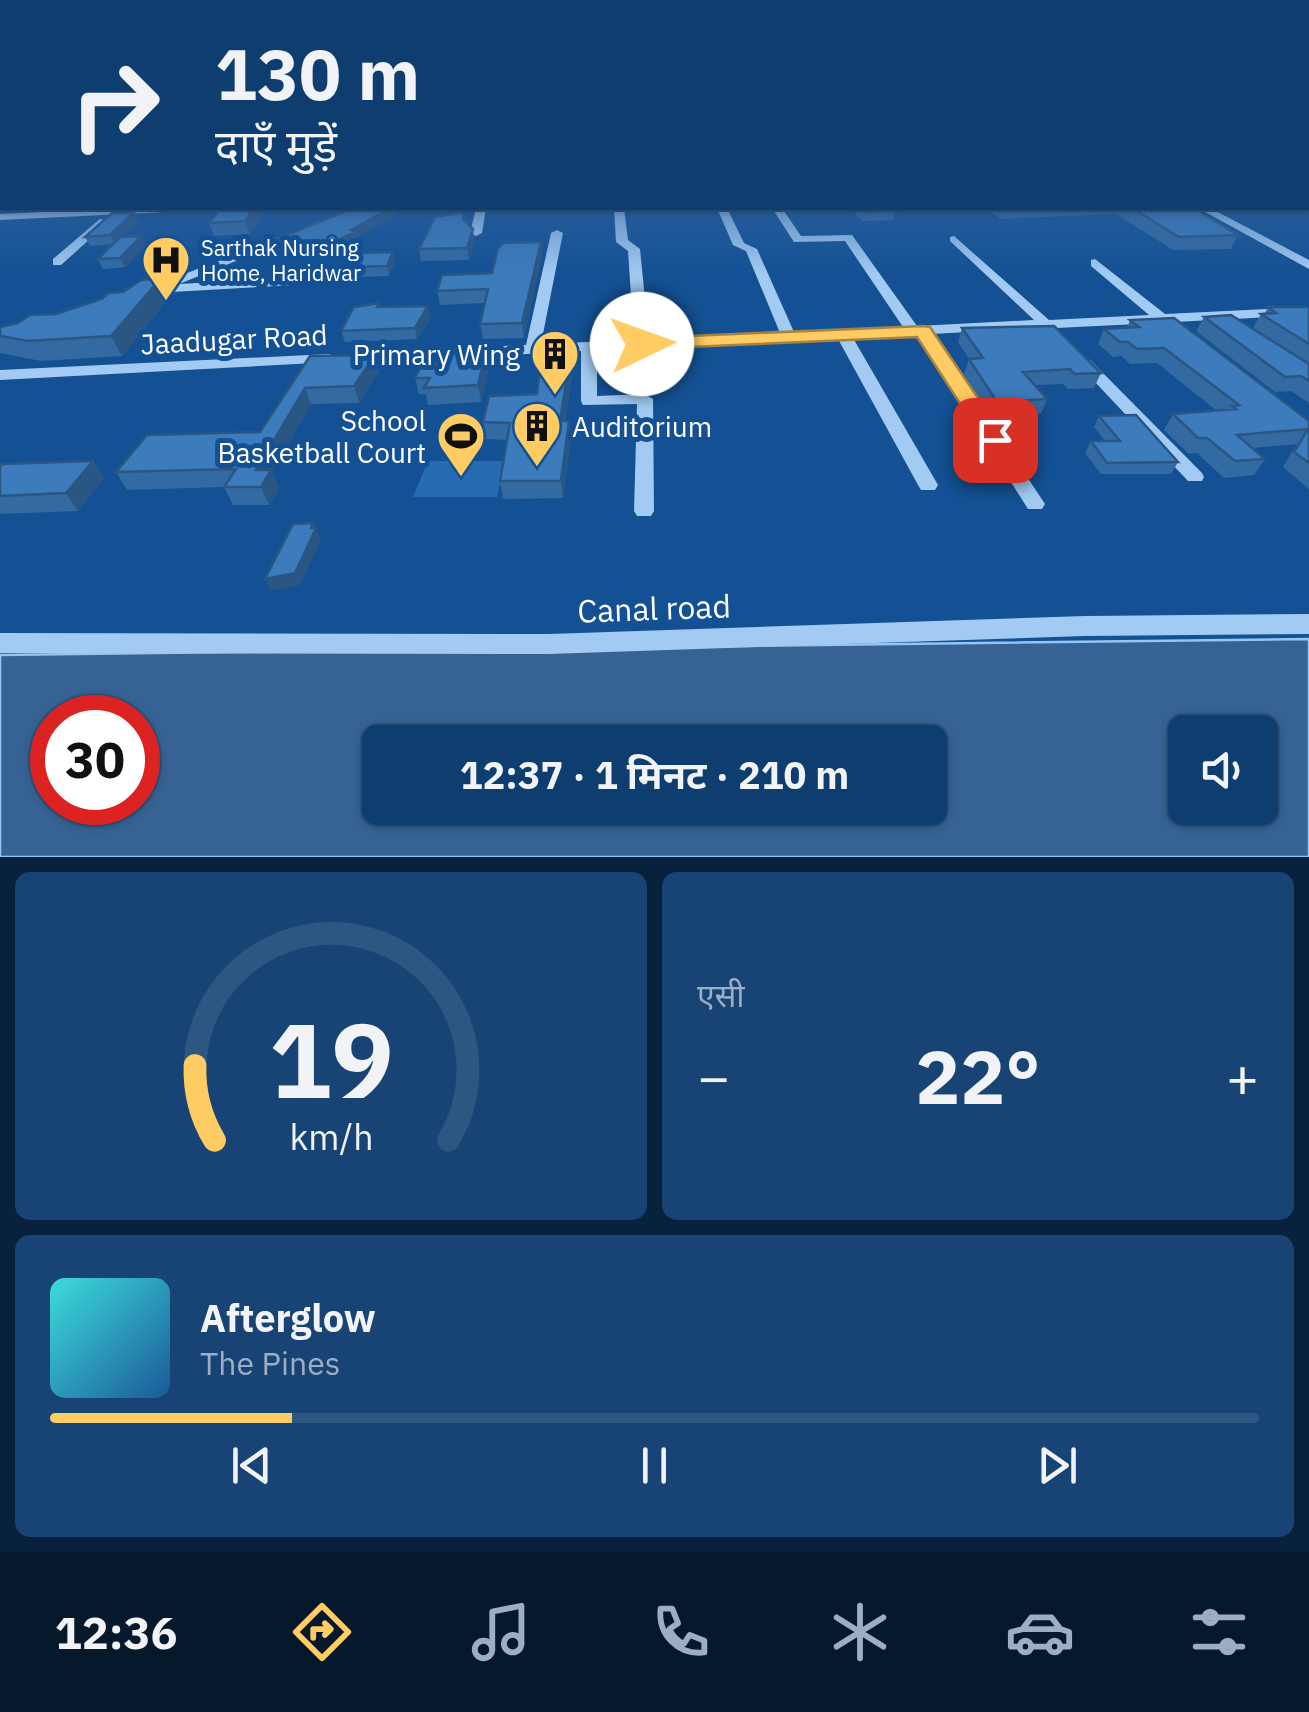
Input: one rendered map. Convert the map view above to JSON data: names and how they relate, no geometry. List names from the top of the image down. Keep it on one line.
{"streets":{"street":["Jaadugar Road","Canal road"]},"places":{"hospital":["Sarthak Nursing Home, Haridwar"],"building":["Primary Wing","Auditorium"],"sports":["School Basketball Court"]},"page":{"turn":["130 m","दाएँ मुड़ें"],"limit":"30","trip":"12:37 · 1 मिनट · 210 m","tile":"एसी","heat":["−","22°","+"],"song":["Afterglow","The Pines"],"tabs":"12:36","gauge":["19","km/h"]}}
